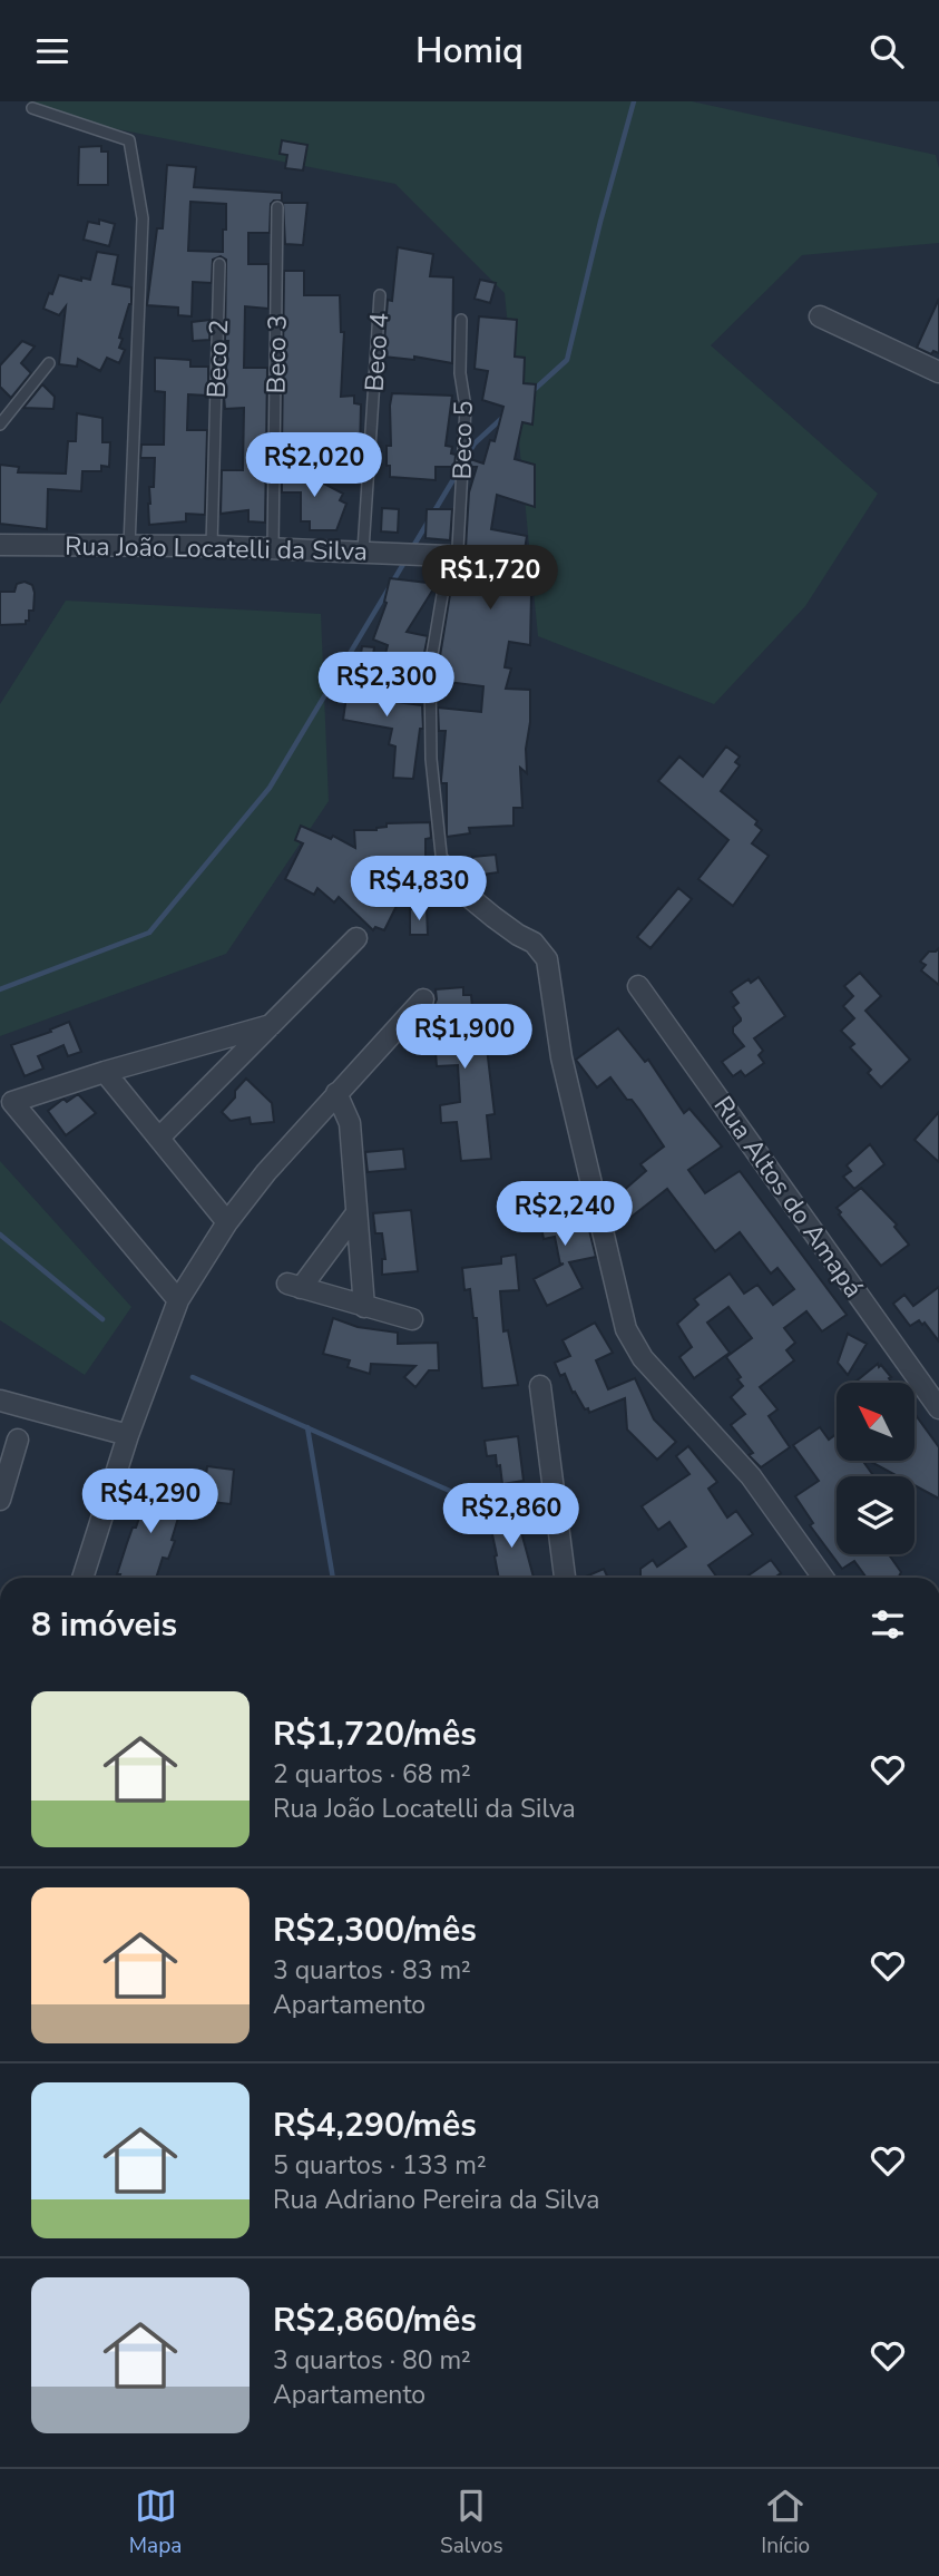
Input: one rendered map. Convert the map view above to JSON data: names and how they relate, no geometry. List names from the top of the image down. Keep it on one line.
{"streets":{"street":["Rua João Locatelli da Silva","Rua Altos do Amapá"],"lane":["Beco 4","Beco 3","Beco 2","Beco 5"]},"crossings":[["Beco 4","Rua João Locatelli da Silva"],["Beco 3","Rua João Locatelli da Silva"],["Beco 2","Rua João Locatelli da Silva"],["Beco 5","Rua João Locatelli da Silva"]],"north":"top left","page":{"header":"Homiq","price":["R$2,020","R$1,720","R$2,300","R$4,830","R$1,900","R$2,240","R$4,290","R$2,860"],"heading":"8 imóveis","list":[{"name":"R$1,720/mês","note":"2 quartos · 68 m² · Rua João Locatelli da Silva"},{"name":"R$2,300/mês","note":"3 quartos · 83 m² · Apartamento"},{"name":"R$4,290/mês","note":"5 quartos · 133 m² · Rua Adriano Pereira da Silva"},{"name":"R$2,860/mês","note":"3 quartos · 80 m² · Apartamento"}],"tabs":["Mapa","Salvos","Início"]}}
